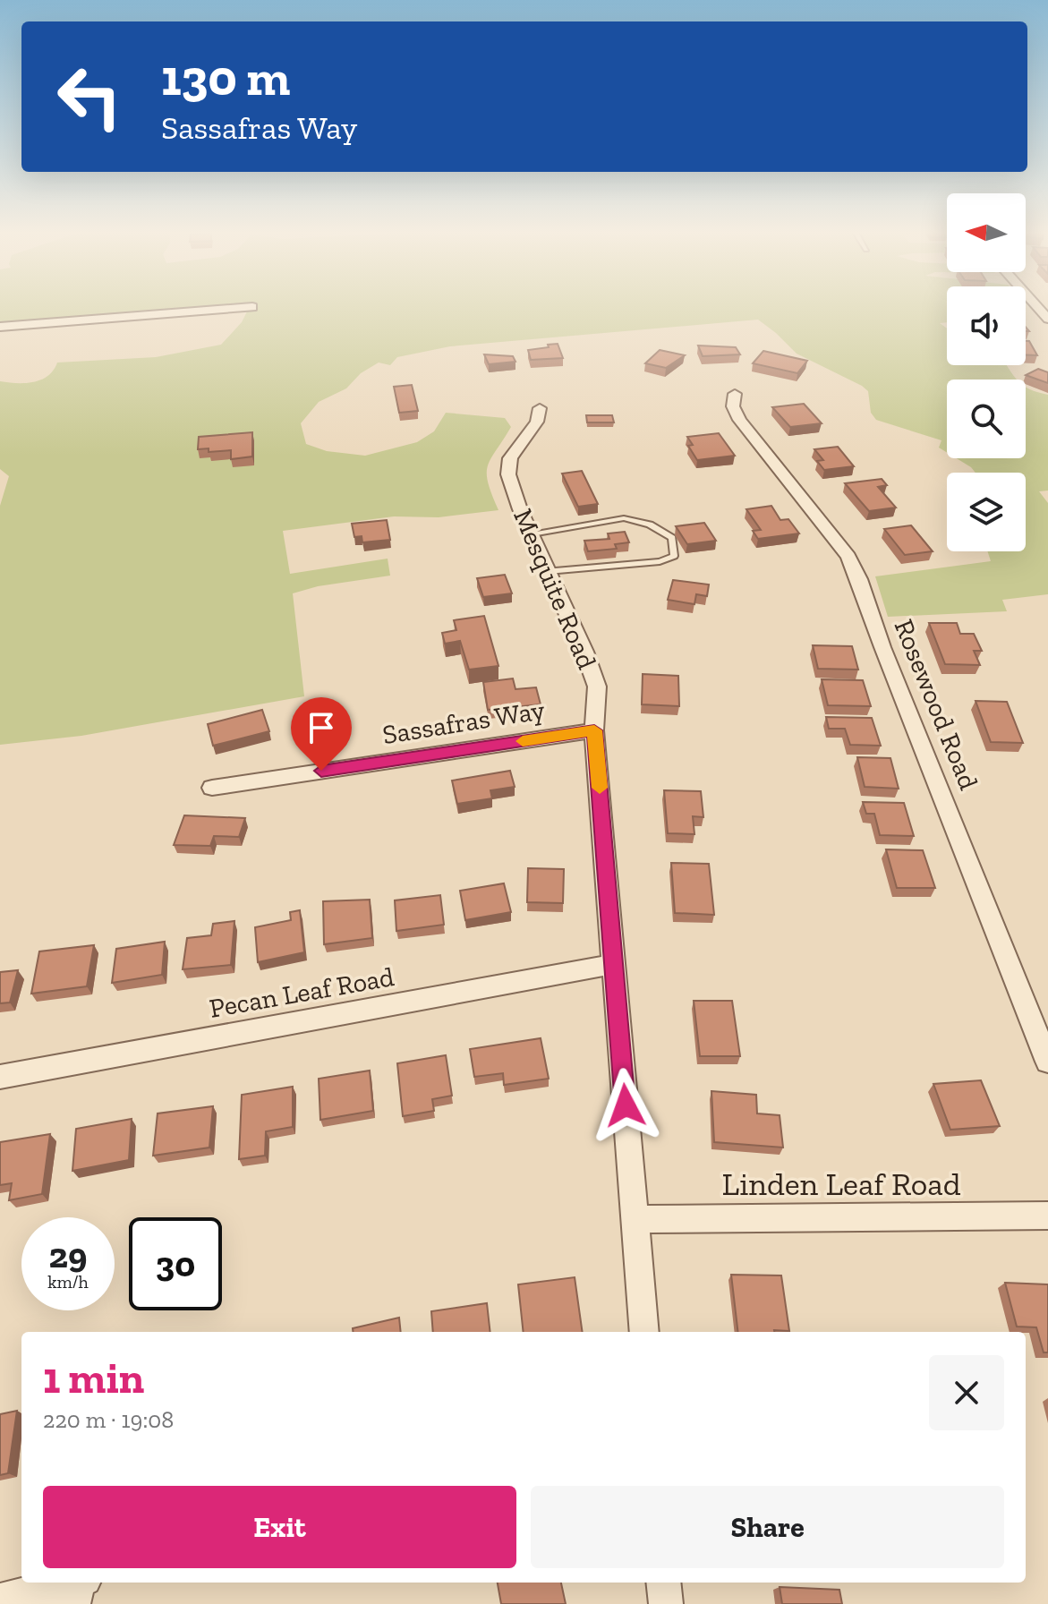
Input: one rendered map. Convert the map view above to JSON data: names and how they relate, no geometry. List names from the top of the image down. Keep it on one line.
{"streets":{"street":["Mesquite Road","Rosewood Road","Sassafras Way","Pecan Leaf Road","Linden Leaf Road"]},"crossings":[["Mesquite Road","Sassafras Way"],["Mesquite Road","Pecan Leaf Road"],["Mesquite Road","Linden Leaf Road"]],"north":"left","page":{"turn":["130 m","Sassafras Way"],"speed":"29 km/h","limit":"30","heading":["1 min","220 m · 19:08"],"buttons":["Exit","Share"]}}
